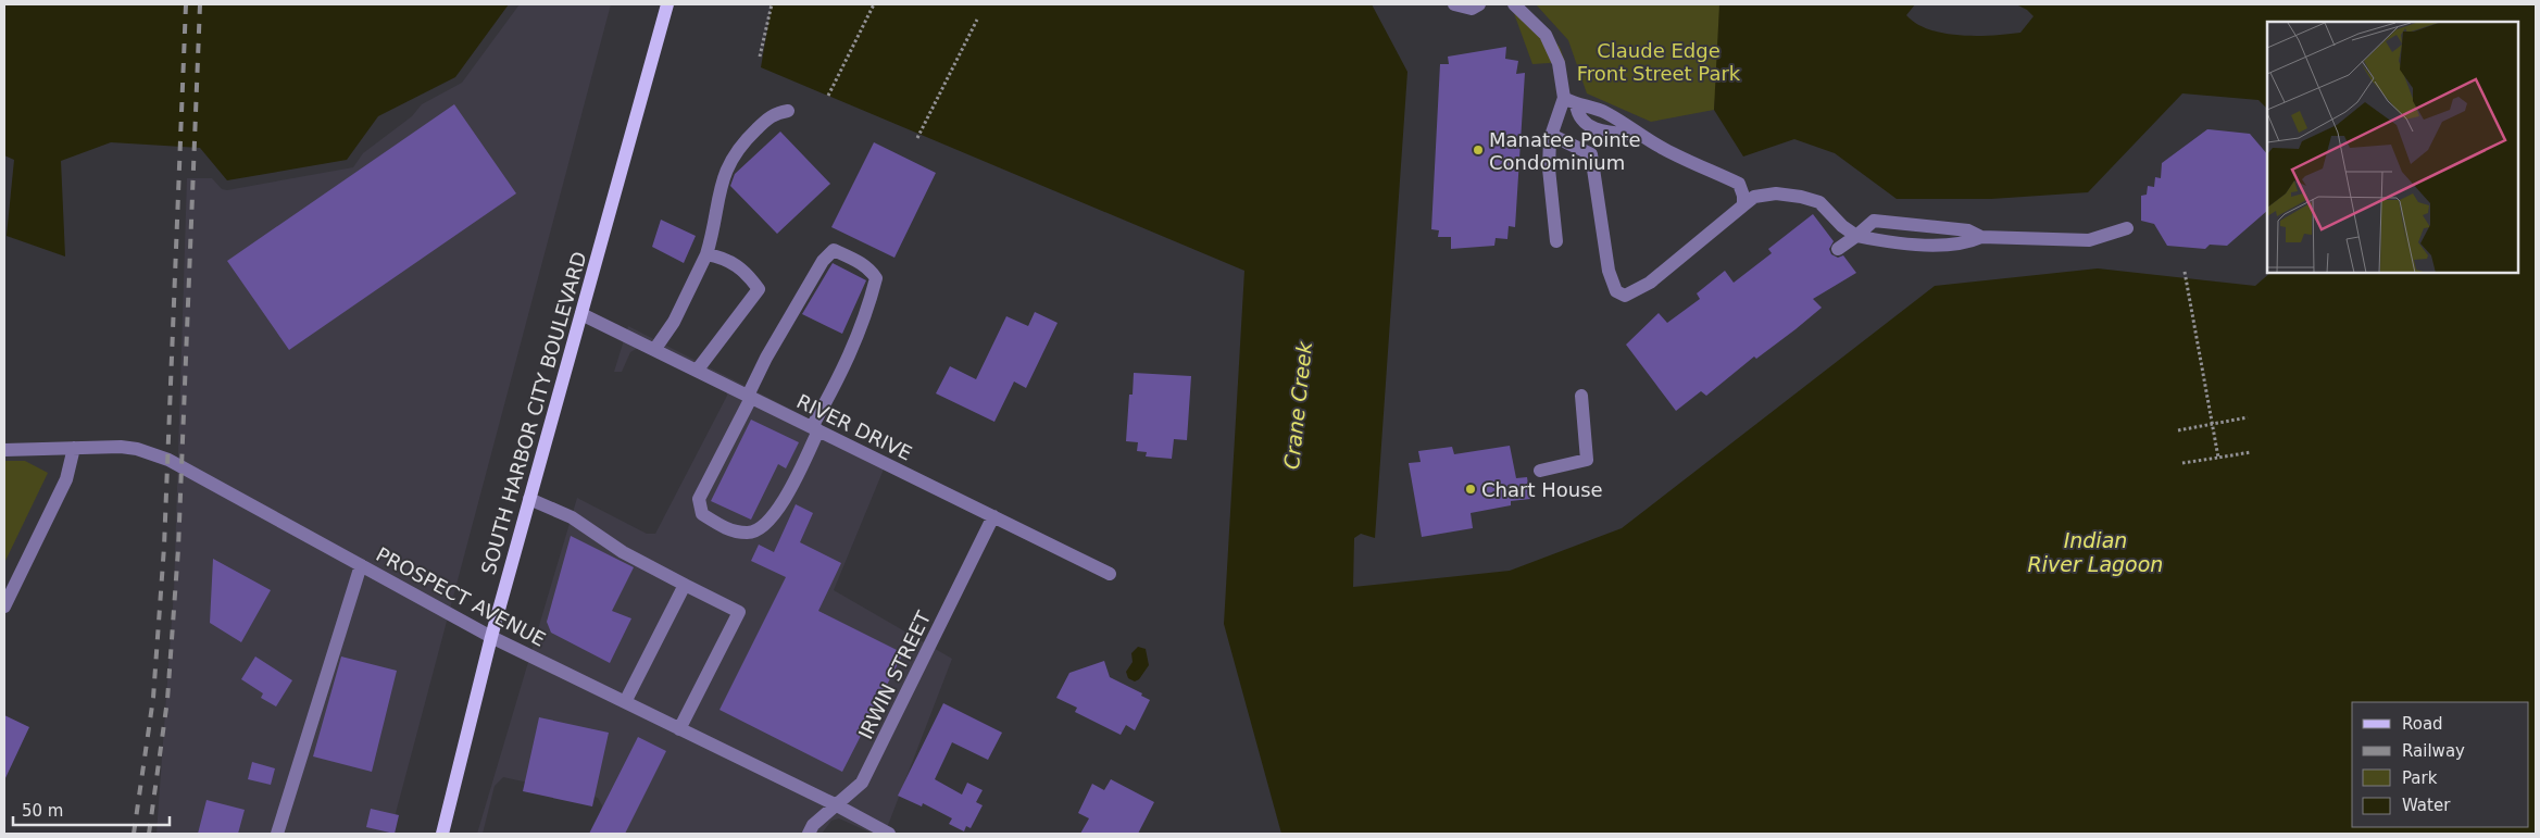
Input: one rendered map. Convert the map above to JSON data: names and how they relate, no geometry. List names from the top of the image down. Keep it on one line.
{"streets":{"main road":["SOUTH HARBOR CITY BOULEVARD"],"street":["RIVER DRIVE","PROSPECT AVENUE","IRWIN STREET"]},"crossings":[["SOUTH HARBOR CITY BOULEVARD","RIVER DRIVE"],["SOUTH HARBOR CITY BOULEVARD","PROSPECT AVENUE"],["RIVER DRIVE","IRWIN STREET"],["PROSPECT AVENUE","IRWIN STREET"]],"water":["Crane Creek","Indian River Lagoon"],"parks":["Claude Edge Front Street Park"],"places":["Manatee Pointe Condominium","Chart House"],"legend":["Road","Railway","Park","Water"],"scale_bar":"50 m"}
